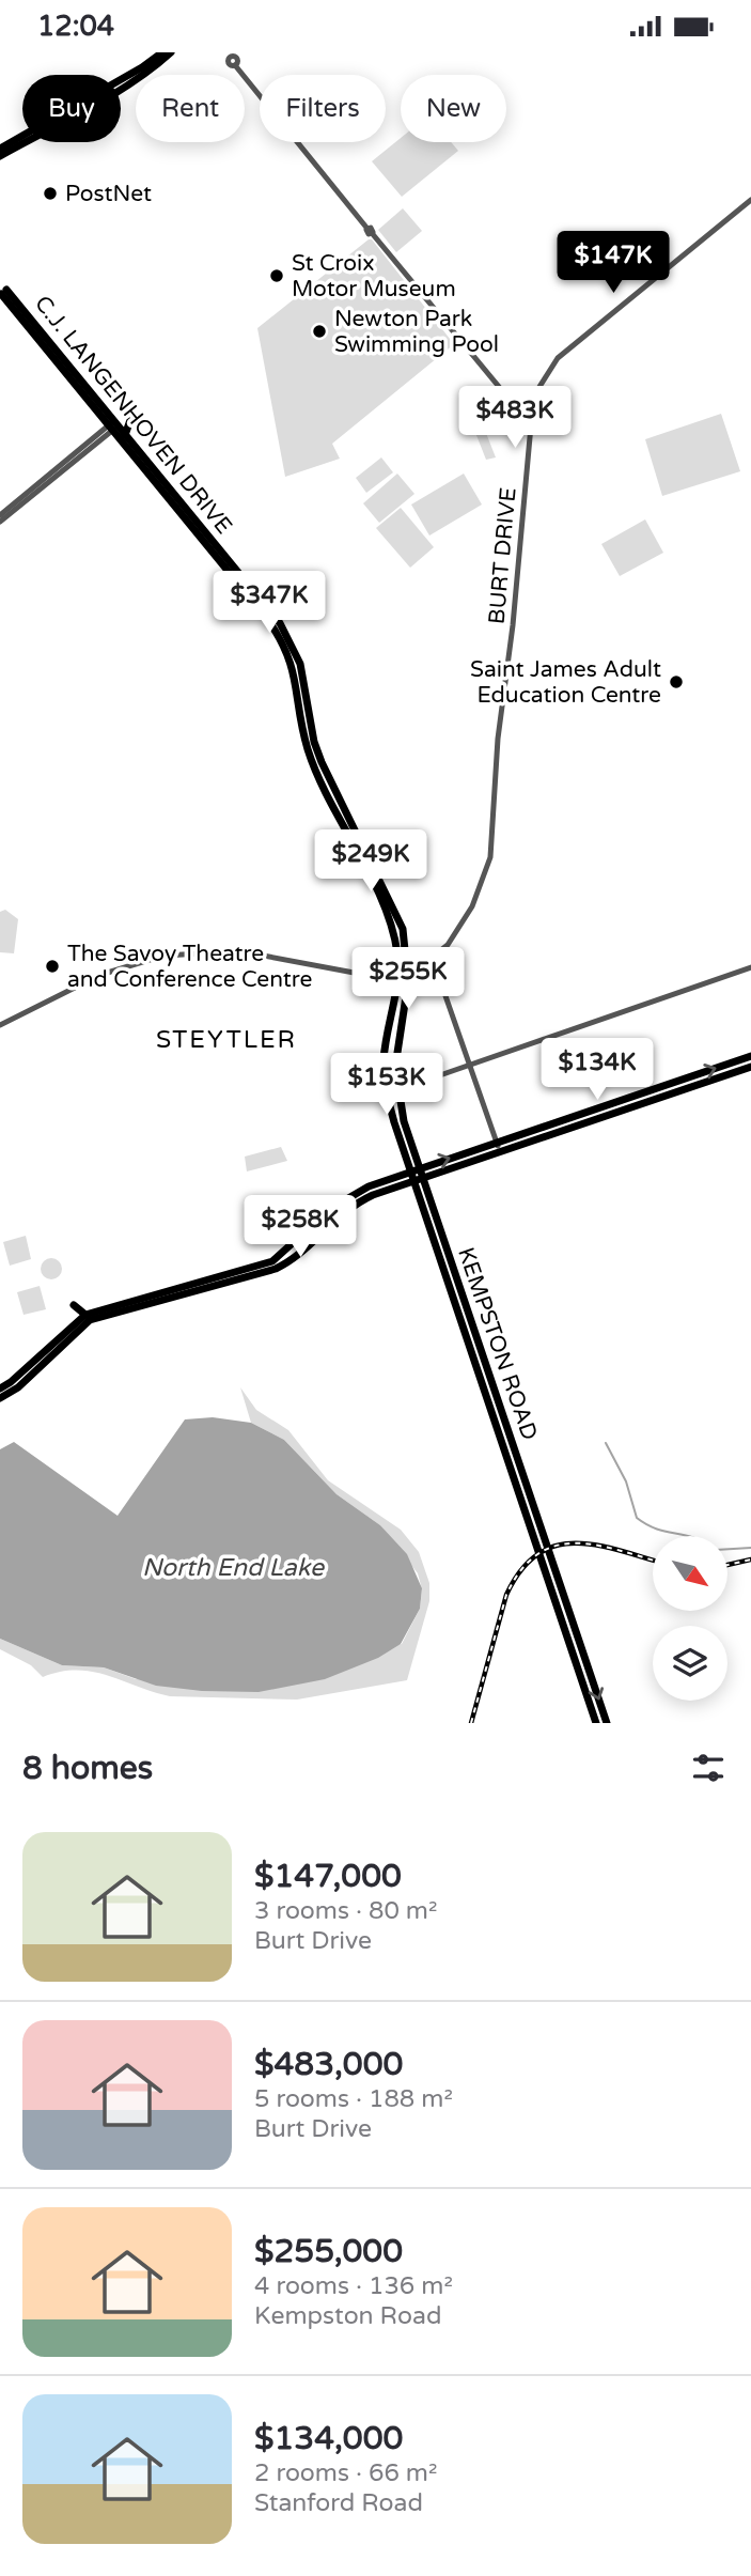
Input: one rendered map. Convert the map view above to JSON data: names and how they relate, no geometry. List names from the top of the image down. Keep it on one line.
{"streets":{"main road":["C.J. LANGENHOVEN DRIVE","KEMPSTON ROAD"],"street":["BURT DRIVE"]},"crossings":[["C.J. LANGENHOVEN DRIVE","BURT DRIVE"],["C.J. LANGENHOVEN DRIVE","KEMPSTON ROAD"],["BURT DRIVE","KEMPSTON ROAD"]],"districts":["STEYTLER"],"water":["North End Lake"],"places":["PostNet","St Croix Motor Museum","Newton Park Swimming Pool","Saint James Adult Education Centre","The Savoy Theatre and Conference Centre"],"north":"bottom right","page":{"status":"12:04","chip":["Buy","Rent","Filters","New"],"price":["$147K","$483K","$347K","$249K","$255K","$134K","$153K","$258K"],"heading":"8 homes","list":[{"name":"$147,000","note":"3 rooms · 80 m² · Burt Drive"},{"name":"$483,000","note":"5 rooms · 188 m² · Burt Drive"},{"name":"$255,000","note":"4 rooms · 136 m² · Kempston Road"},{"name":"$134,000","note":"2 rooms · 66 m² · Stanford Road"}]}}
